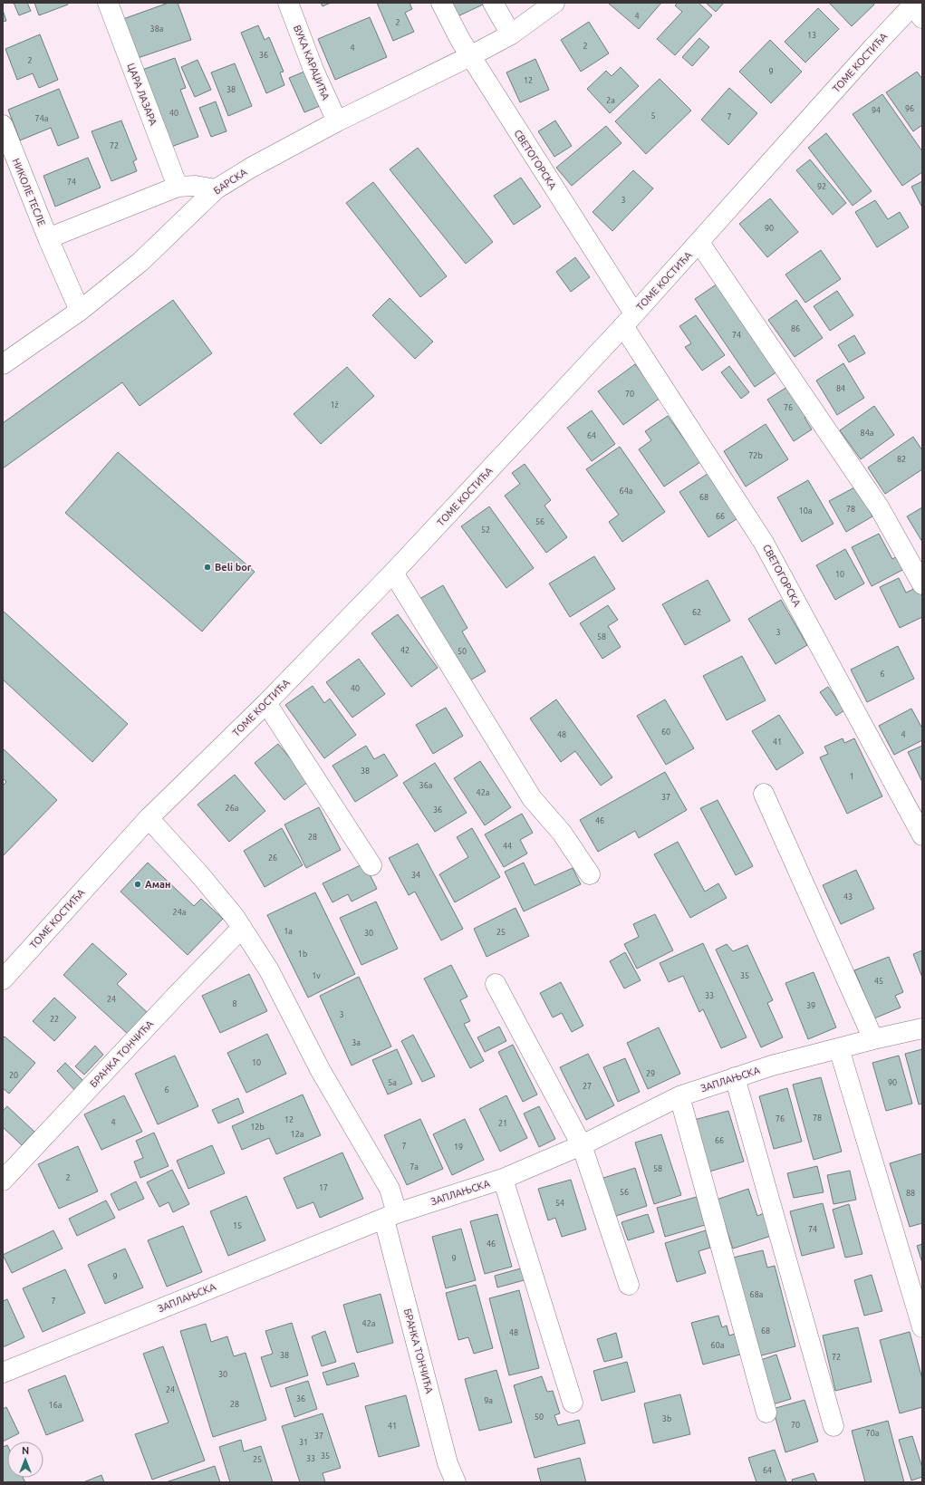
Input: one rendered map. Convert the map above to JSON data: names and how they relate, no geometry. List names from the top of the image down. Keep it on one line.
{"streets":{"street":["ВУКА КАРАЏИЋА","ТОМЕ КОСТИЋА","ЦАРА ЛАЗАРА","СВЕТОГОРСКА","БАРСКА","НИКОЛЕ ТЕСЛЕ","БРАНКА ТОНЧИЋА","ЗАПЛАЊСКА"]},"crossings":[["ВУКА КАРАЏИЋА","БАРСКА"],["ТОМЕ КОСТИЋА","СВЕТОГОРСКА"],["ТОМЕ КОСТИЋА","БРАНКА ТОНЧИЋА"],["СВЕТОГОРСКА","БАРСКА"],["БАРСКА","НИКОЛЕ ТЕСЛЕ"],["БРАНКА ТОНЧИЋА","ЗАПЛАЊСКА"]],"places":["Beli bor","Аман"],"house_numbers":["4","2","38a","13","2","4","36","2","9","12","38","2a","96","94","40","5","7","74a","72","74","92","3","90","86","74","84","70","1ž","76","84a","64","72b","82","64a","68","78","10a","66","56","52","10","62","3","58","42","50","6","40","60","48","4","41","38","1","36a","42a","37","26a","36","46","28","44","26","34","43","24a","1a","25","30","1b","1v","35","45","33","24","8","39","3","22","3a","10","29","20","5a","90","27","6","78","76","12","4","21","12b","12a","66","7","19","7a","58","2","17","56","88","54","15","74","46","9","9","68a","7","42a","68","48","60a","38","72","30","24","36","9a","28","16a","50","3b","70","41","70a","37","31","35","33","25","64"],"north":"top"}
